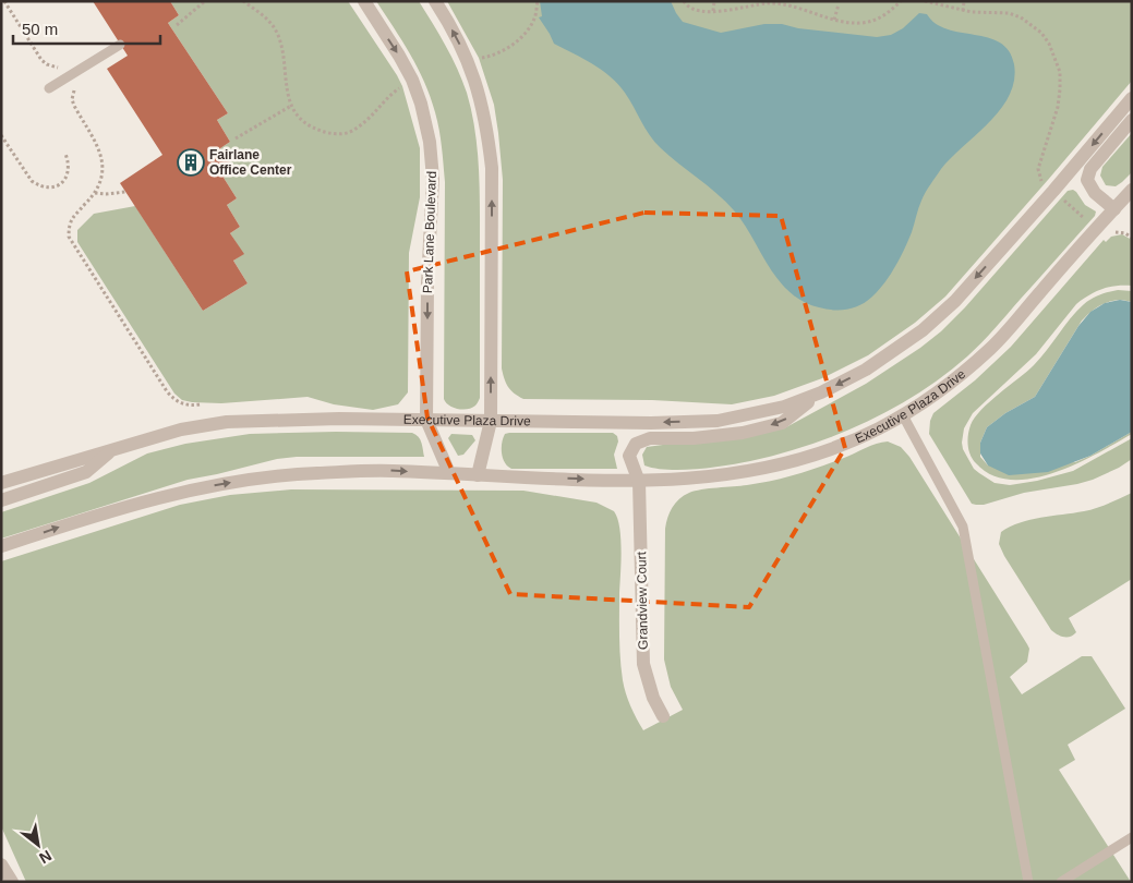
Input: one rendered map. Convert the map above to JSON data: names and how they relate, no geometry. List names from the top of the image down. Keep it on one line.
{"streets":{"street":["Park Lane Boulevard","Executive Plaza Drive","Grandview Court"]},"crossings":[["Park Lane Boulevard","Executive Plaza Drive"],["Executive Plaza Drive","Grandview Court"]],"places":{"building":["Fairlane Office Center"]},"scale_bar":"50 m","north":"bottom right"}
